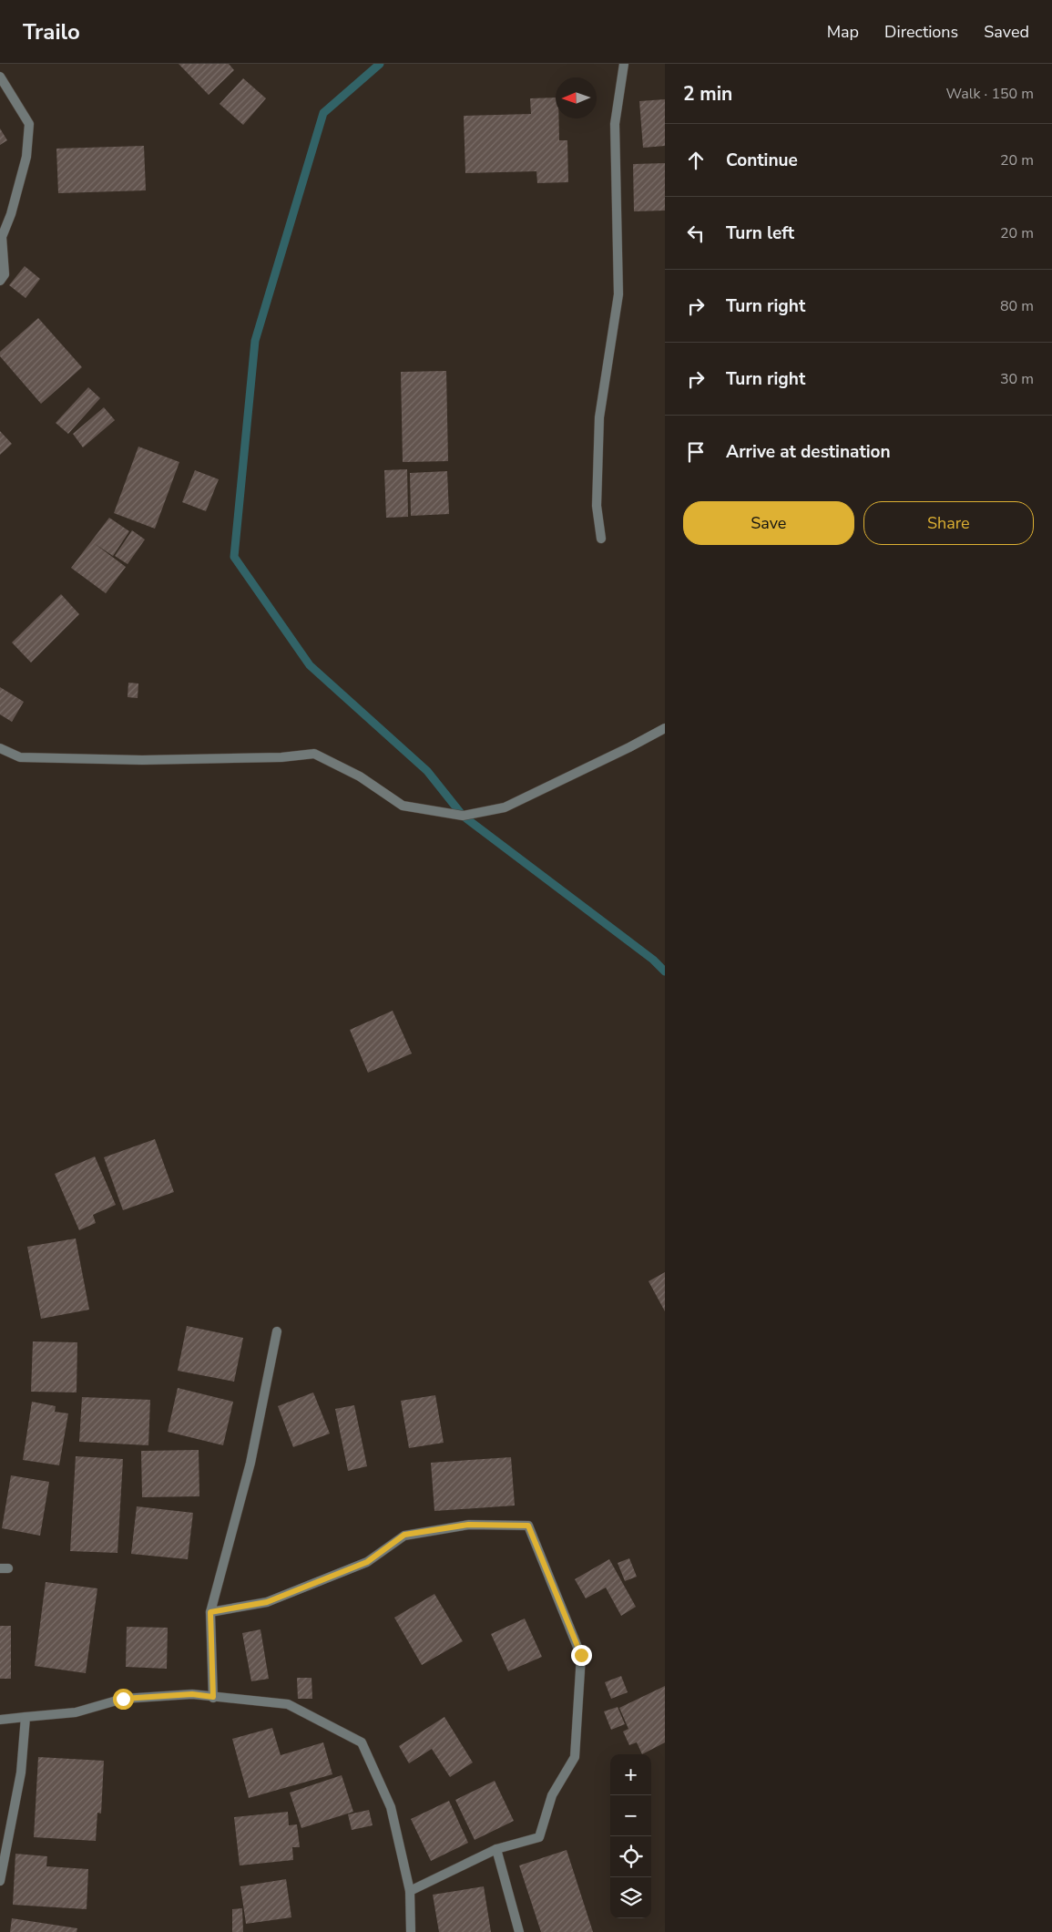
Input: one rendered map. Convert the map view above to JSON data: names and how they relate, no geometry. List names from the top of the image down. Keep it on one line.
{"north":"left","page":{"header":"Trailo","nav":["Map","Directions","Saved"],"heading":["2 min","Walk · 150 m"],"list":[["Continue","20 m"],["Turn left","20 m"],["Turn right","80 m"],["Turn right","30 m"],"Arrive at destination"],"buttons":["Save","Share"],"map_buttons":["+","−"]}}
